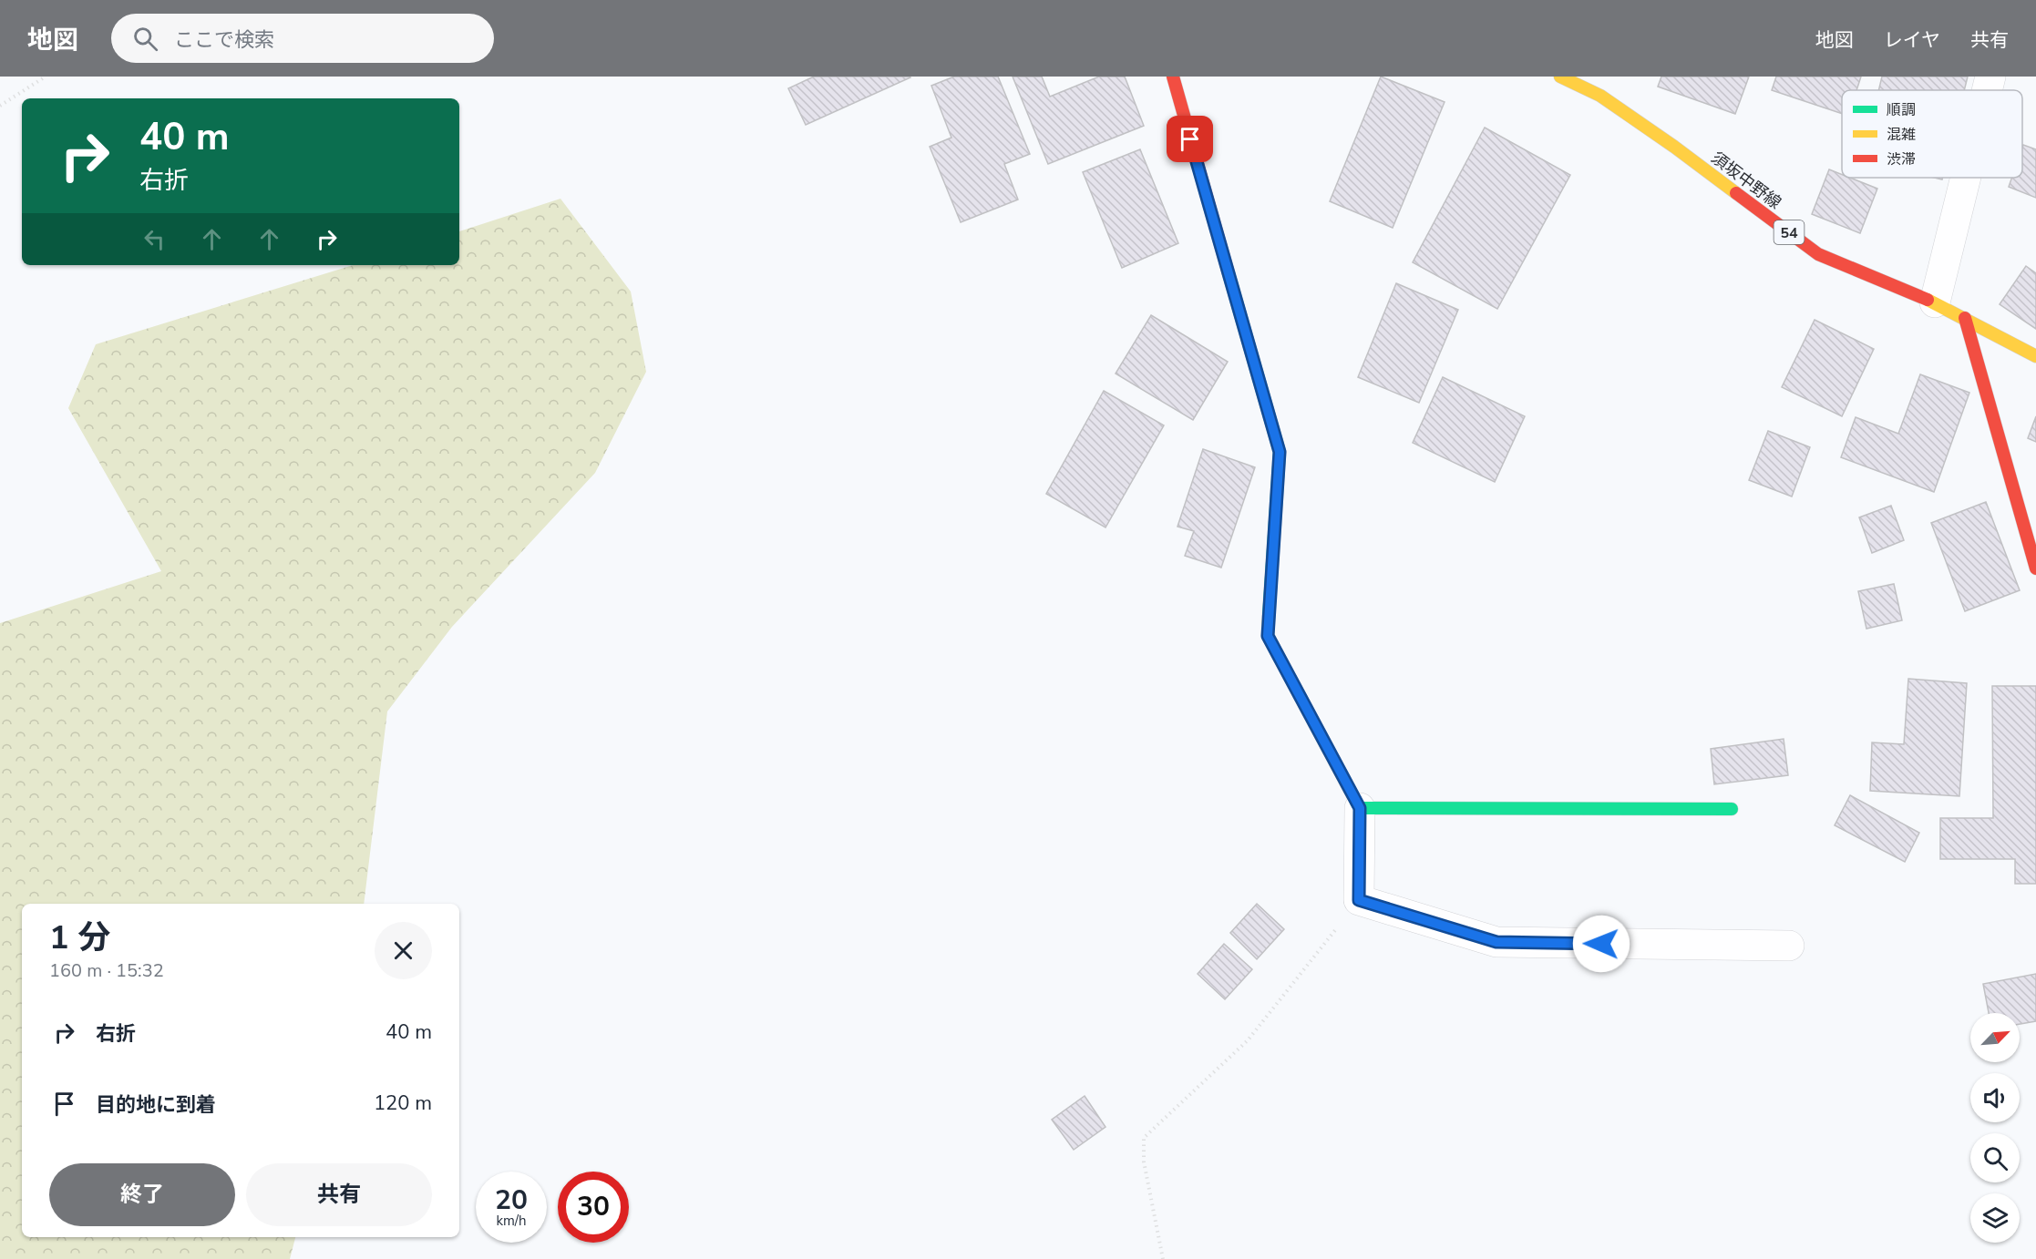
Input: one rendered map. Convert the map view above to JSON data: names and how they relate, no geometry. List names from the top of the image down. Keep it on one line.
{"streets":{"street":["須坂中野線","54"]},"legend":["順調","混雑","渋滞"],"north":"top right","page":{"header":"地図","search":"ここで検索","nav":["地図","レイヤ","共有"],"turn":["40 m","右折"],"heading":["1 分","160 m · 15:32"],"list":[{"name":"右折","value":"40 m"},{"name":"目的地に到着","value":"120 m"}],"buttons":["終了","共有"],"speed":"20 km/h","limit":"30"}}
